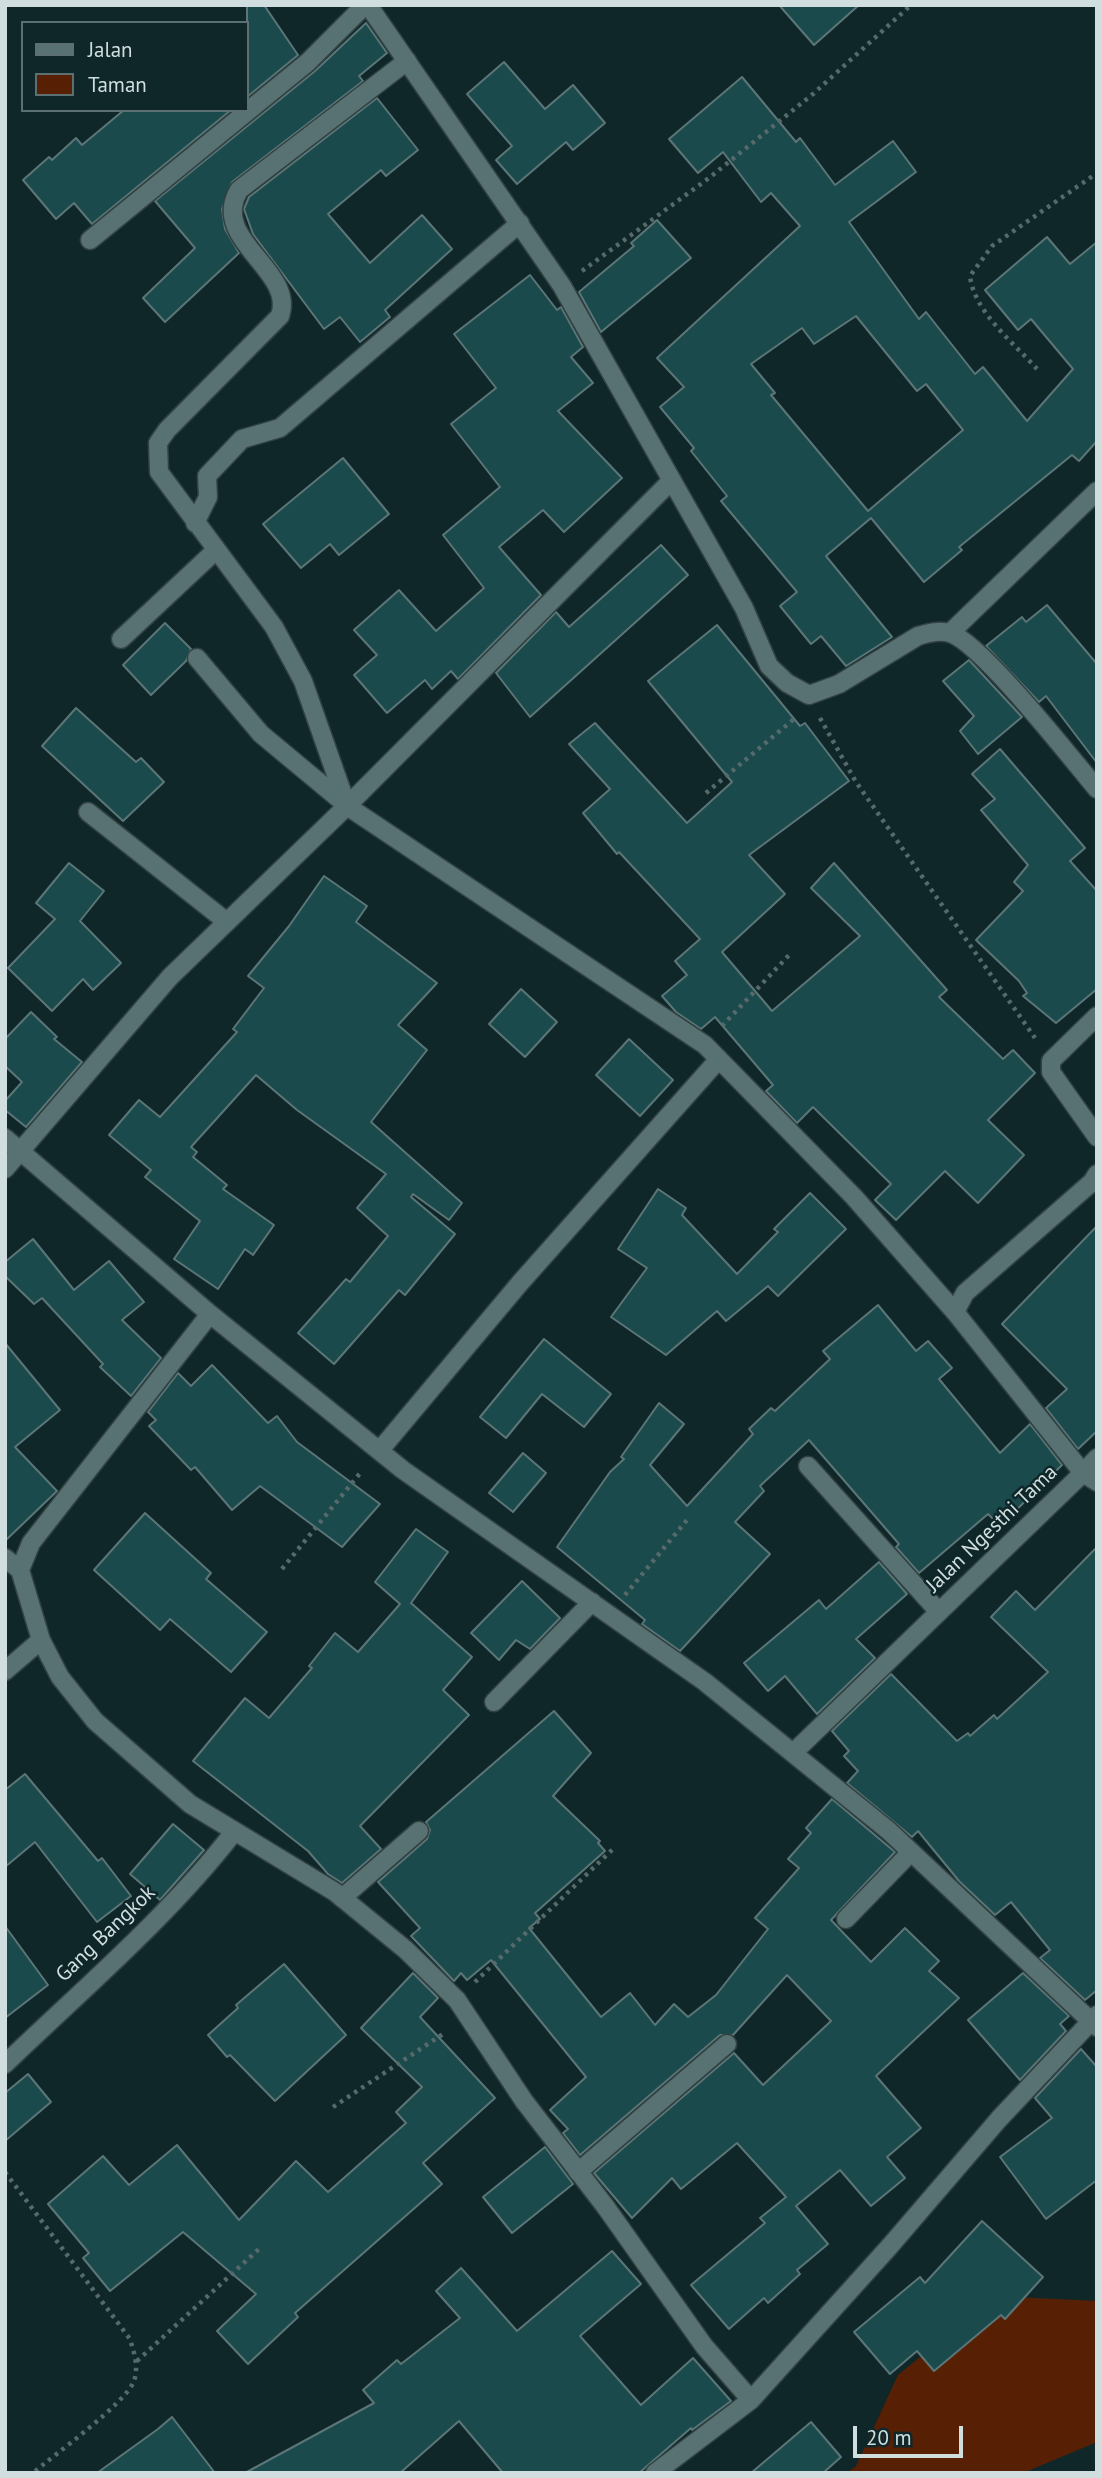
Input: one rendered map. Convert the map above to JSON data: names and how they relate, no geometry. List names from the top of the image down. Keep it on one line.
{"streets":{"street":["Jalan Ngesthi Tama","Gang Bangkok"]},"legend":["Jalan","Taman"],"scale_bar":"20 m"}
